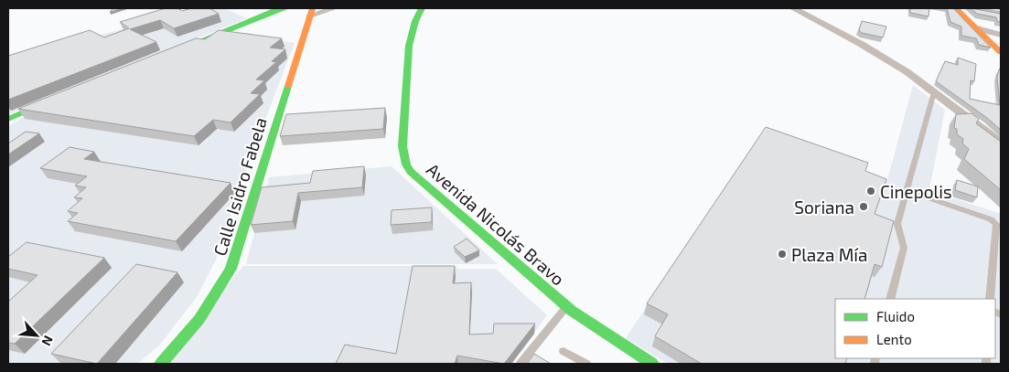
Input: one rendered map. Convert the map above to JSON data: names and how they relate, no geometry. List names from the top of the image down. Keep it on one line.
{"streets":{"street":["Calle Isidro Fabela","Avenida Nicolás Bravo"]},"places":["Cinepolis","Soriana","Plaza Mía"],"legend":["Fluido","Lento"],"north":"bottom right"}
